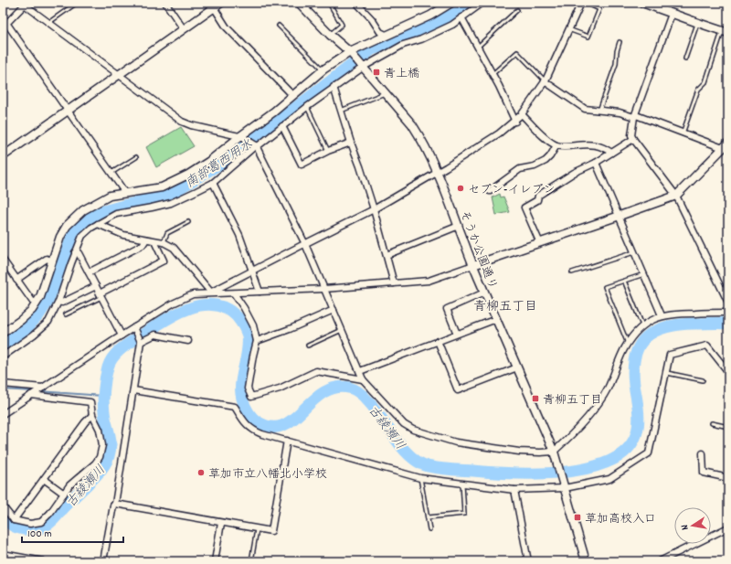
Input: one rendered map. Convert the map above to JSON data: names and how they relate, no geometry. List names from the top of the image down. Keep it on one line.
{"streets":{"street":["そうか公園通り"]},"districts":["青柳五丁目"],"water":["南部葛西用水","古綾瀬川"],"places":{"transit":["青上橋","青柳五丁目","草加高校入口"],"other":["セブン-イレブン","草加市立八幡北小学校"]},"scale_bar":"100 m","north":"left"}
